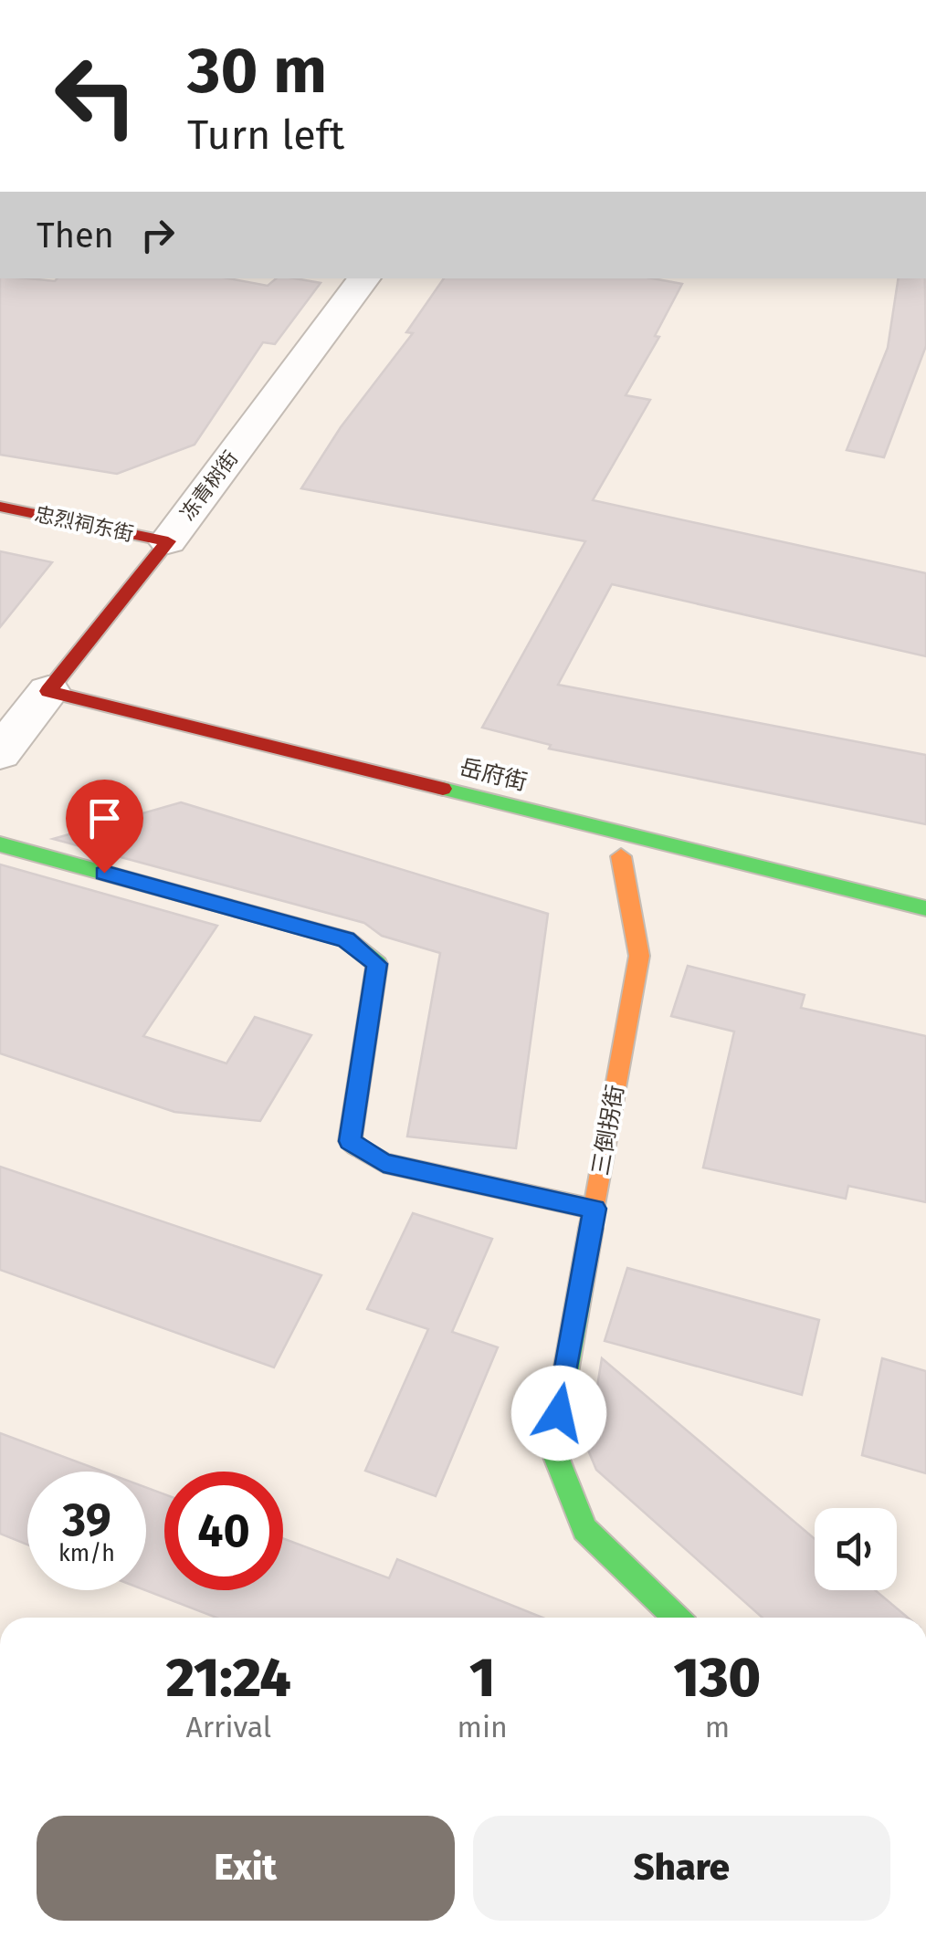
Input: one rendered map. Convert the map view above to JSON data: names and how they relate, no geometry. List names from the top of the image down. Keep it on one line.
{"streets":{"street":["冻青树街","忠烈祠东街","岳府街","三倒拐街"]},"crossings":[["冻青树街","忠烈祠东街"],["冻青树街","岳府街"]],"page":{"turn":["30 m","Turn left"],"then":"Then","speed":"39 km/h","limit":"40","eta":["21:24","Arrival","1","min","130","m"],"buttons":["Exit","Share"]}}
